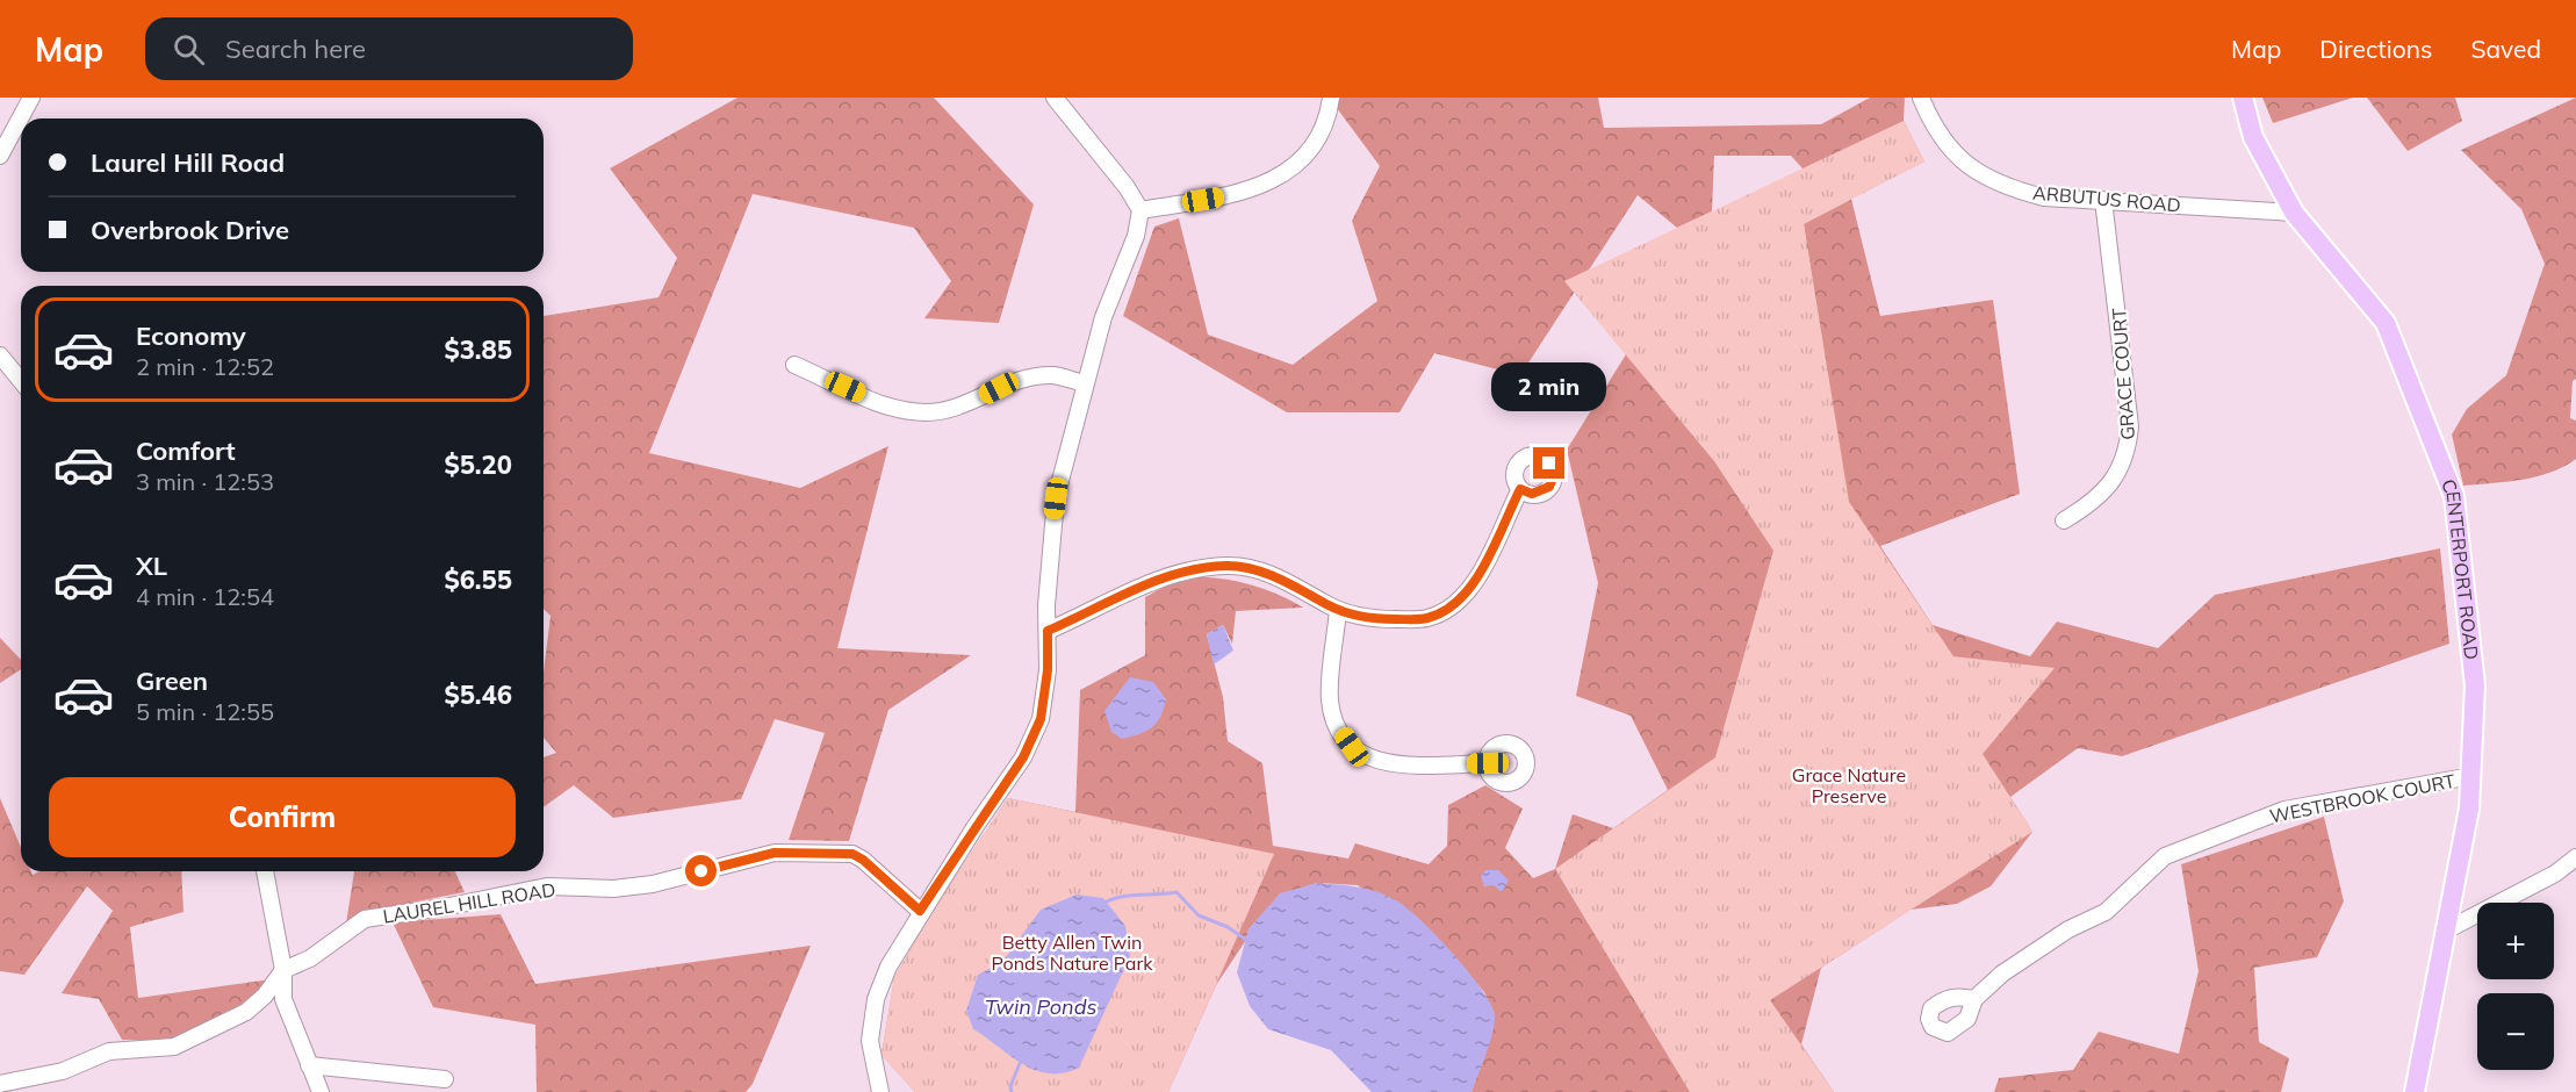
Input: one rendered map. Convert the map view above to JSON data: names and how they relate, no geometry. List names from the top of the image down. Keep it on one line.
{"streets":{"main road":["CENTERPORT ROAD"],"street":["ARBUTUS ROAD","GRACE COURT","WESTBROOK COURT","LAUREL HILL ROAD"]},"crossings":[["ARBUTUS ROAD","GRACE COURT"],["ARBUTUS ROAD","CENTERPORT ROAD"],["CENTERPORT ROAD","WESTBROOK COURT"]],"water":["Twin Ponds"],"parks":["Grace Nature Preserve","Betty Allen Twin Ponds Nature Park"],"page":{"header":"Map","search":"Search here","nav":["Map","Directions","Saved"],"banner":["Laurel Hill Road","Overbrook Drive"],"list":[{"name":"Economy","note":"2 min · 12:52","value":"$3.85"},{"name":"Comfort","note":"3 min · 12:53","value":"$5.20"},{"name":"XL","note":"4 min · 12:54","value":"$6.55"},{"name":"Green","note":"5 min · 12:55","value":"$5.46"}],"bubble":"2 min","buttons":"Confirm","map_buttons":["+","−"]}}
